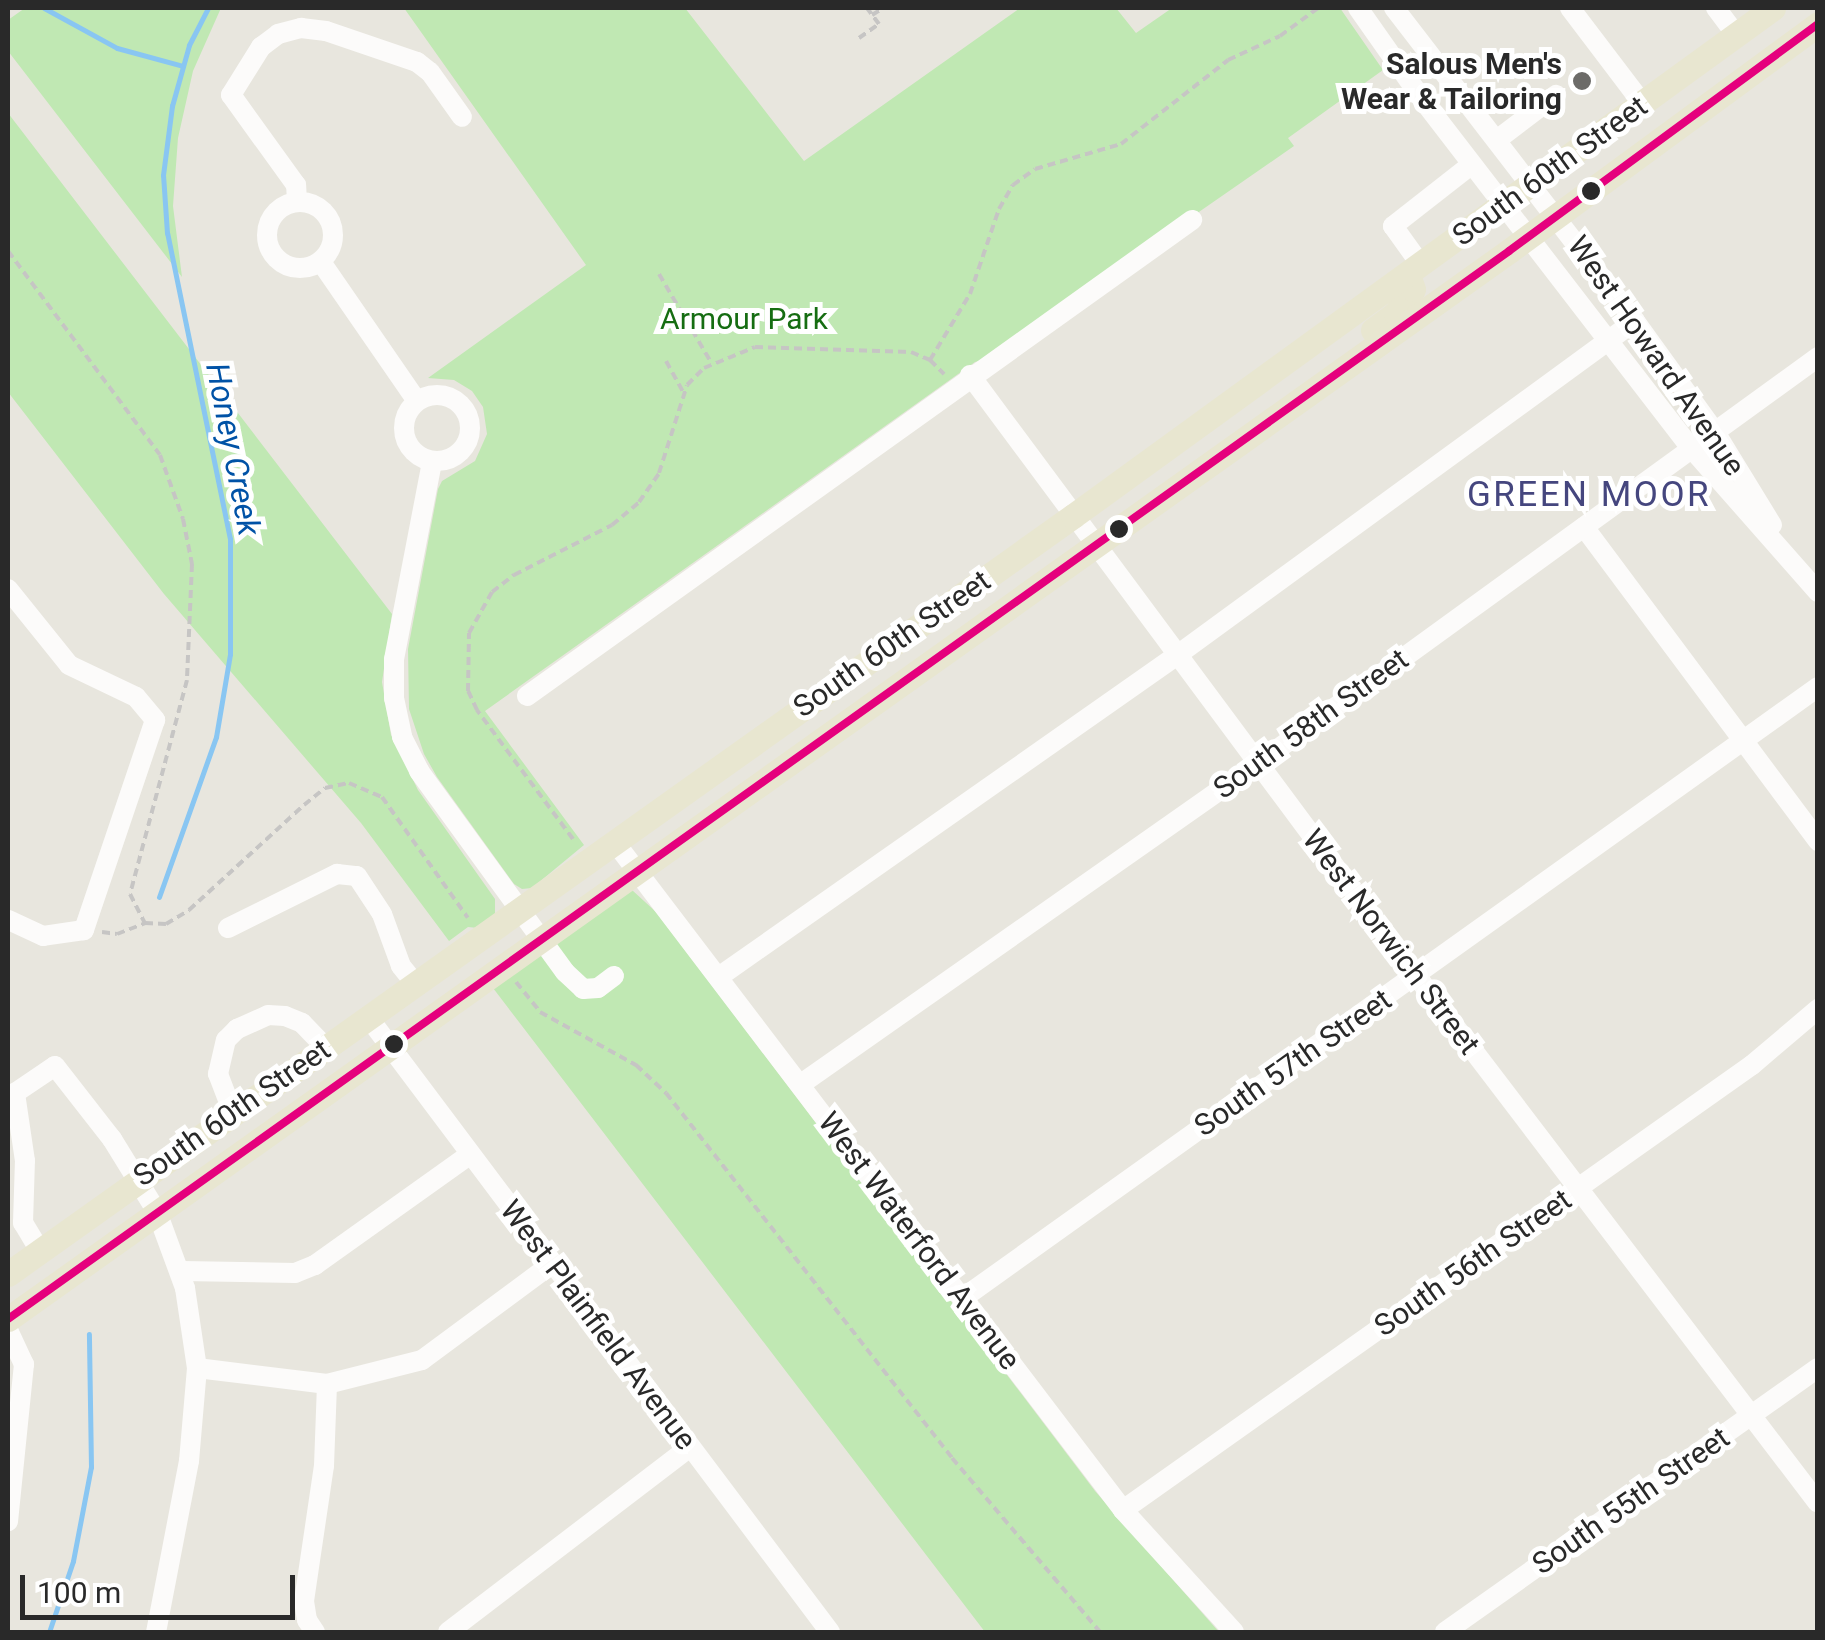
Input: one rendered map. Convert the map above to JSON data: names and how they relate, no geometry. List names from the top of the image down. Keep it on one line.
{"streets":{"main road":["South 60th Street"],"street":["West Howard Avenue","South 58th Street","West Norwich Street","South 57th Street","West Waterford Avenue","South 56th Street","West Plainfield Avenue","South 55th Street"]},"crossings":[["South 60th Street","West Howard Avenue"],["South 60th Street","West Norwich Street"],["South 60th Street","West Waterford Avenue"],["South 60th Street","West Plainfield Avenue"],["West Howard Avenue","South 58th Street"],["South 58th Street","West Norwich Street"],["South 58th Street","West Waterford Avenue"],["West Norwich Street","South 57th Street"],["West Norwich Street","South 56th Street"],["West Norwich Street","South 55th Street"],["South 57th Street","West Waterford Avenue"],["West Waterford Avenue","South 56th Street"]],"districts":["GREEN MOOR"],"water":["Honey Creek"],"parks":["Armour Park"],"places":["Salous Men's Wear & Tailoring"],"scale_bar":"100 m"}
